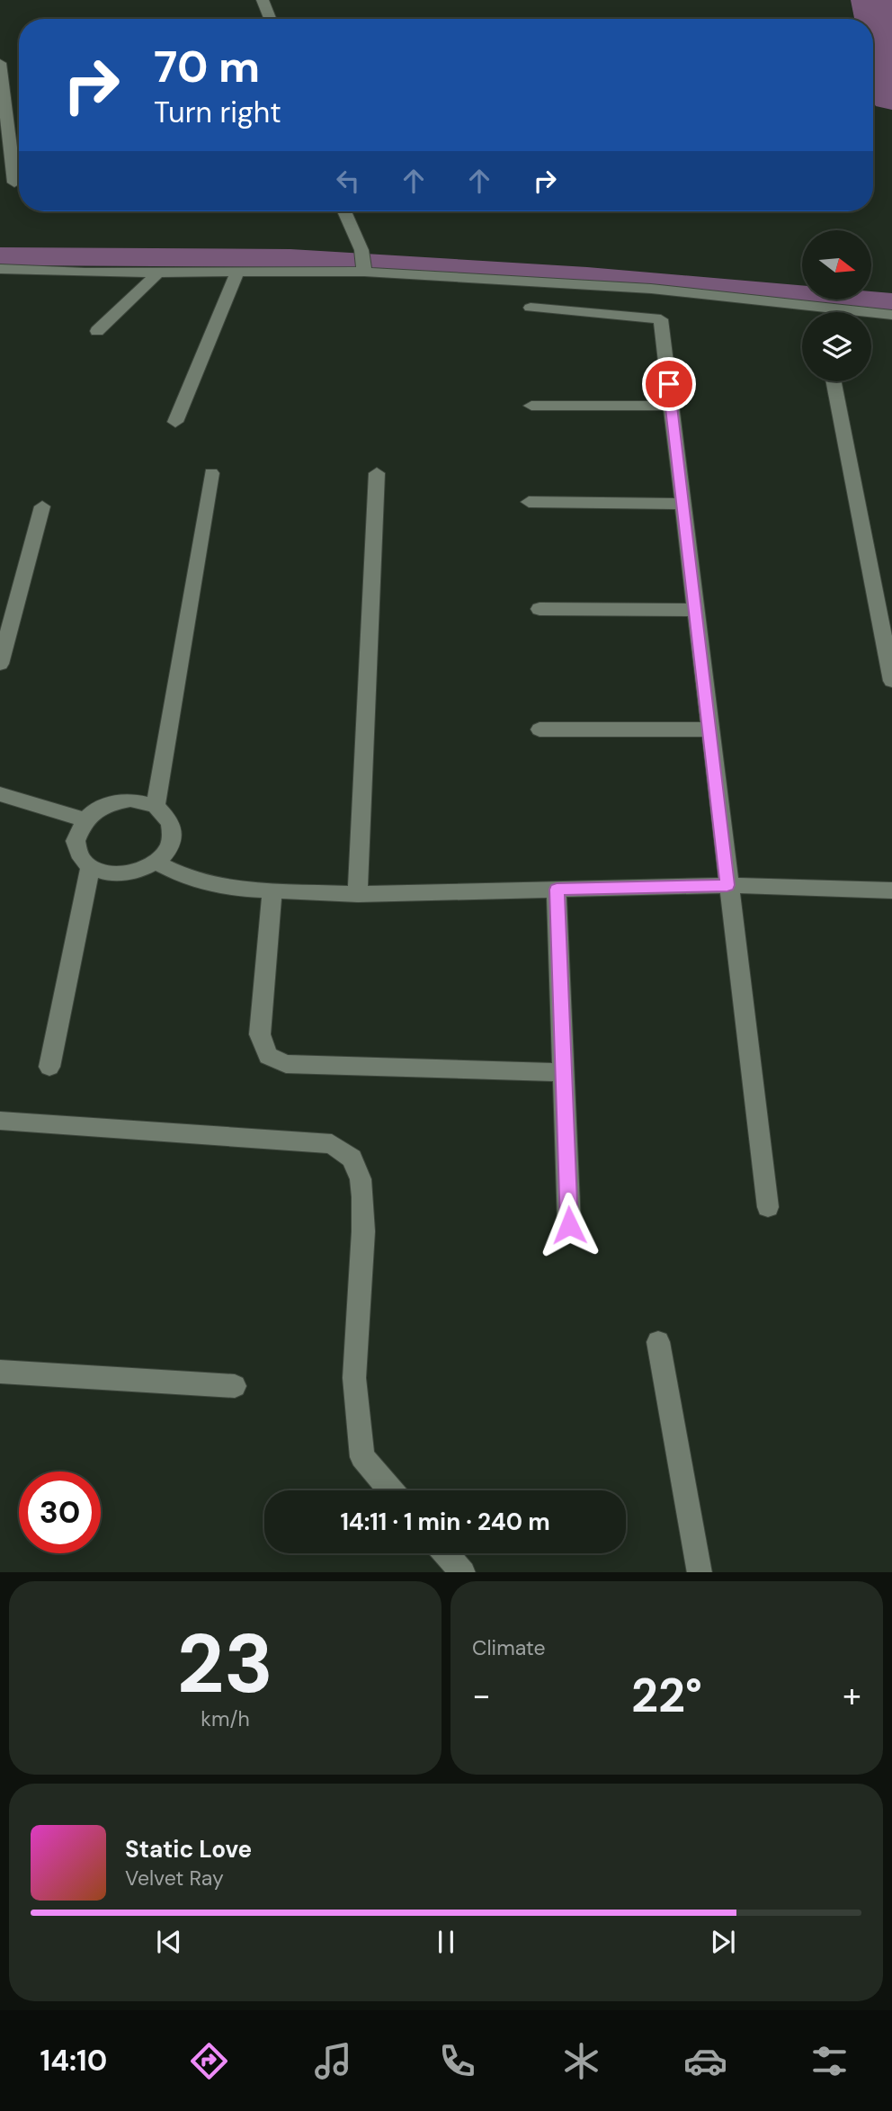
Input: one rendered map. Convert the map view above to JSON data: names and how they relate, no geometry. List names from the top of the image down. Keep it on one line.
{"north":"right","page":{"turn":["70 m","Turn right"],"limit":"30","trip":"14:11 · 1 min · 240 m","tile":[["23","km/h"],"Climate"],"heat":["−","22°","+"],"song":["Static Love","Velvet Ray"],"tabs":"14:10"}}
